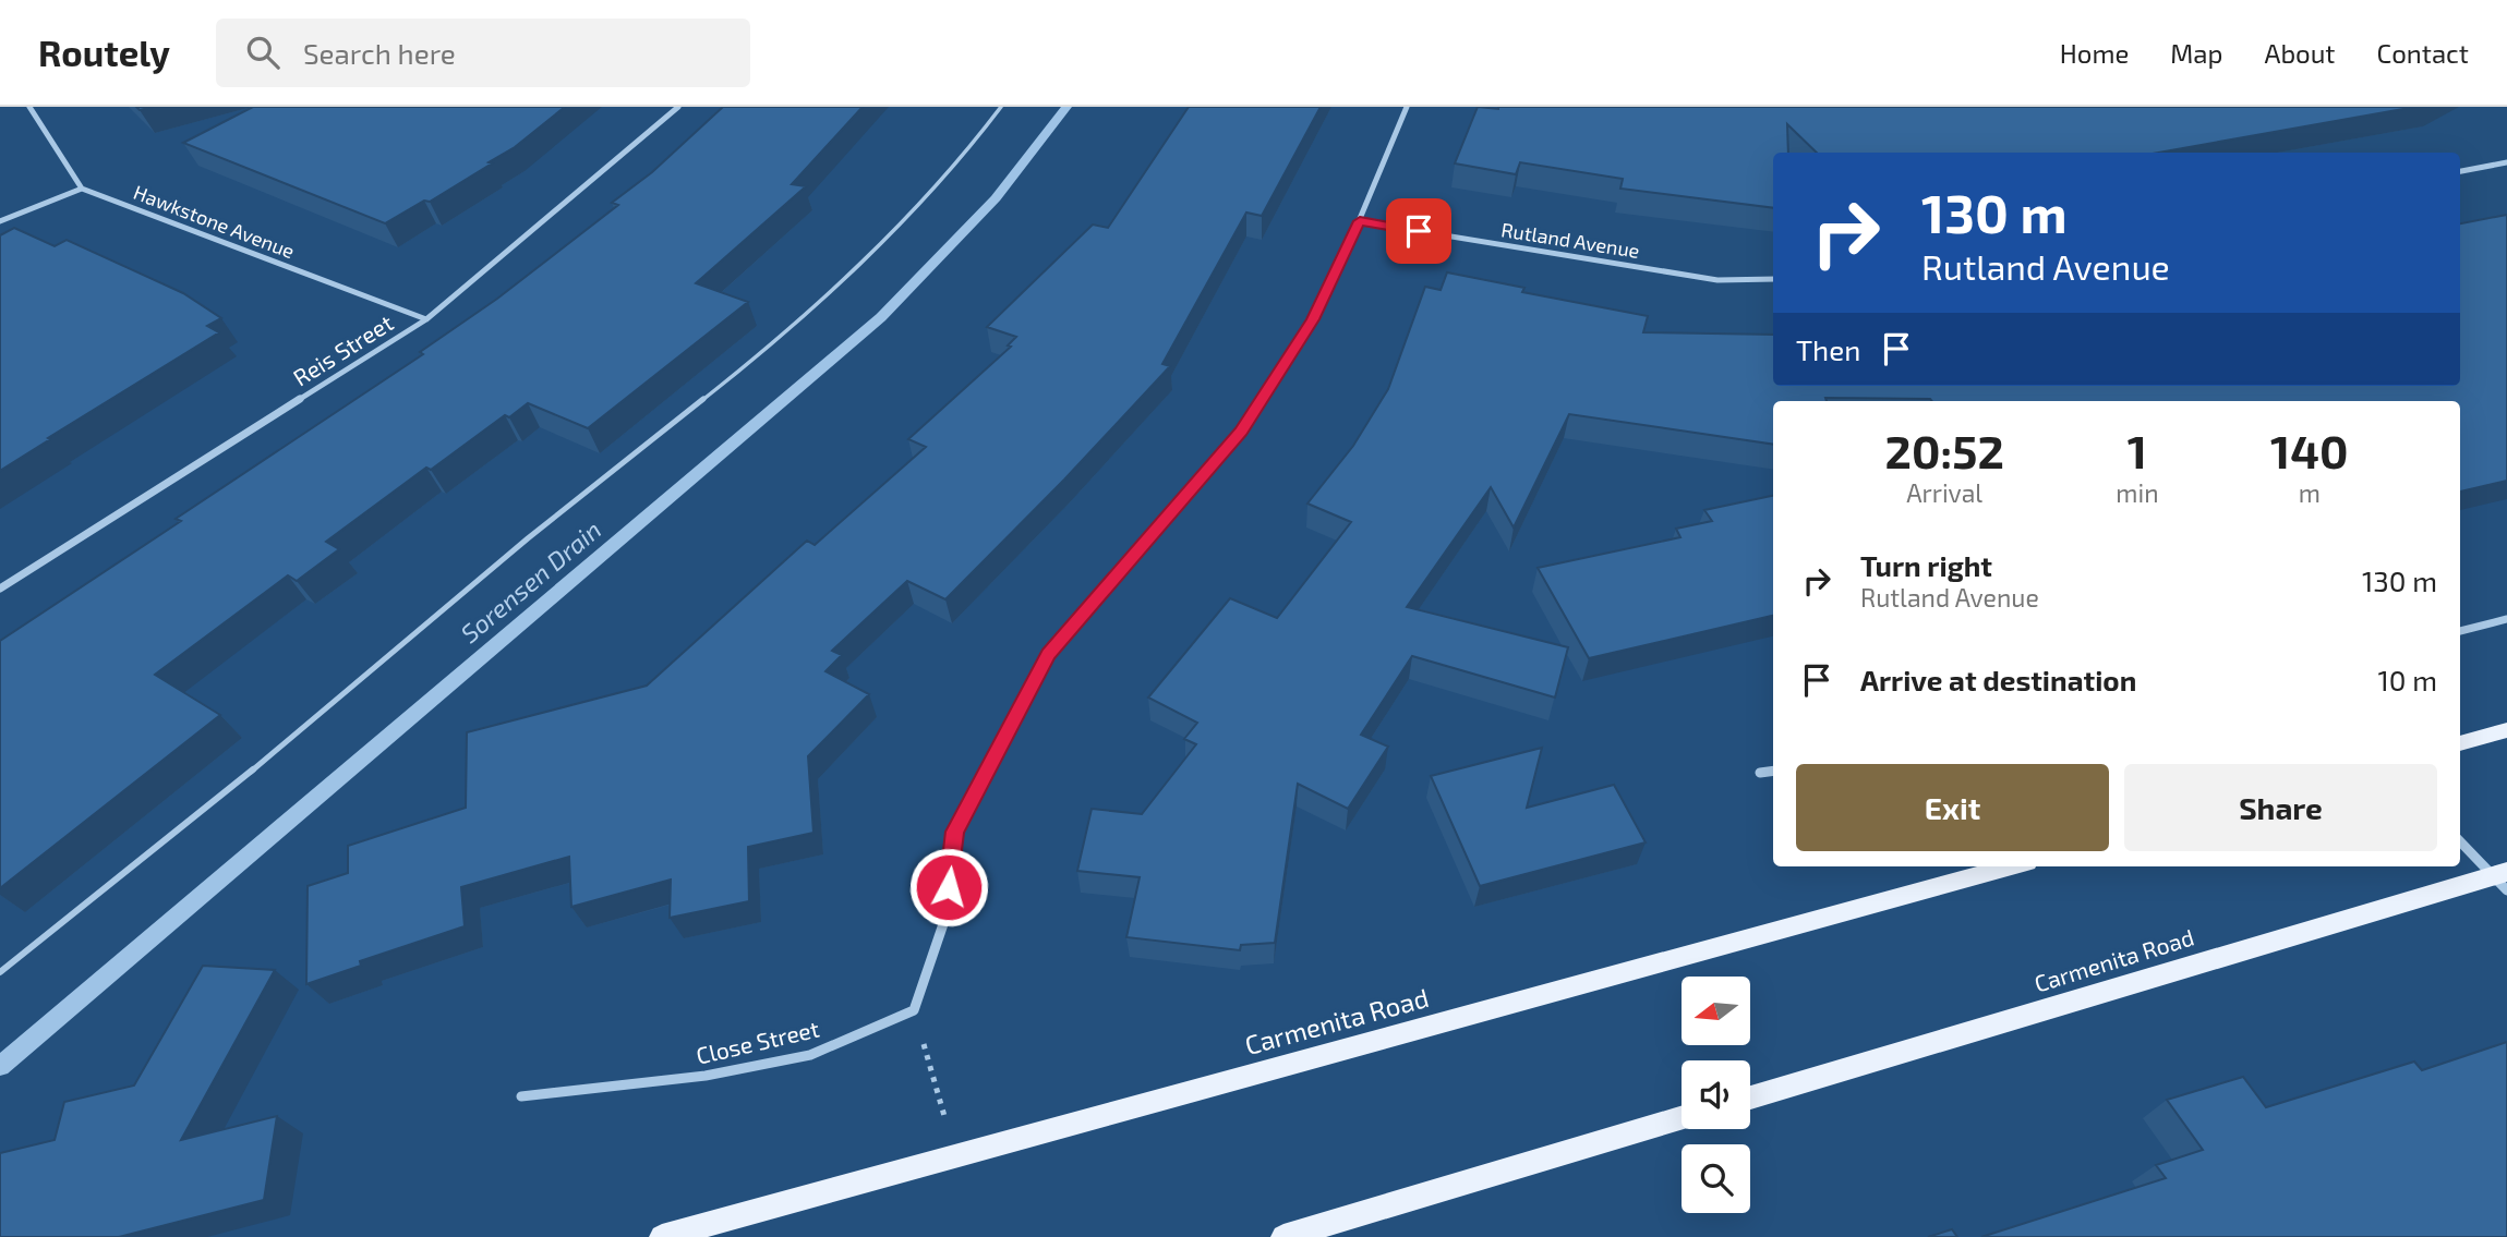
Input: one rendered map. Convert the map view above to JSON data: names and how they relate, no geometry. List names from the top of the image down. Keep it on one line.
{"streets":{"main road":["Carmenita Road"],"street":["Hawkstone Avenue","Rutland Avenue","Reis Street","Close Street"]},"crossings":[["Hawkstone Avenue","Reis Street"]],"water":["Sorensen Drain"],"north":"left","page":{"header":"Routely","search":"Search here","nav":["Home","Map","About","Contact"],"turn":["130 m","Rutland Avenue"],"then":"Then","eta":["20:52","Arrival","1","min","140","m"],"list":[{"name":"Turn right","note":"Rutland Avenue","value":"130 m"},{"name":"Arrive at destination","value":"10 m"}],"buttons":["Exit","Share"]}}
